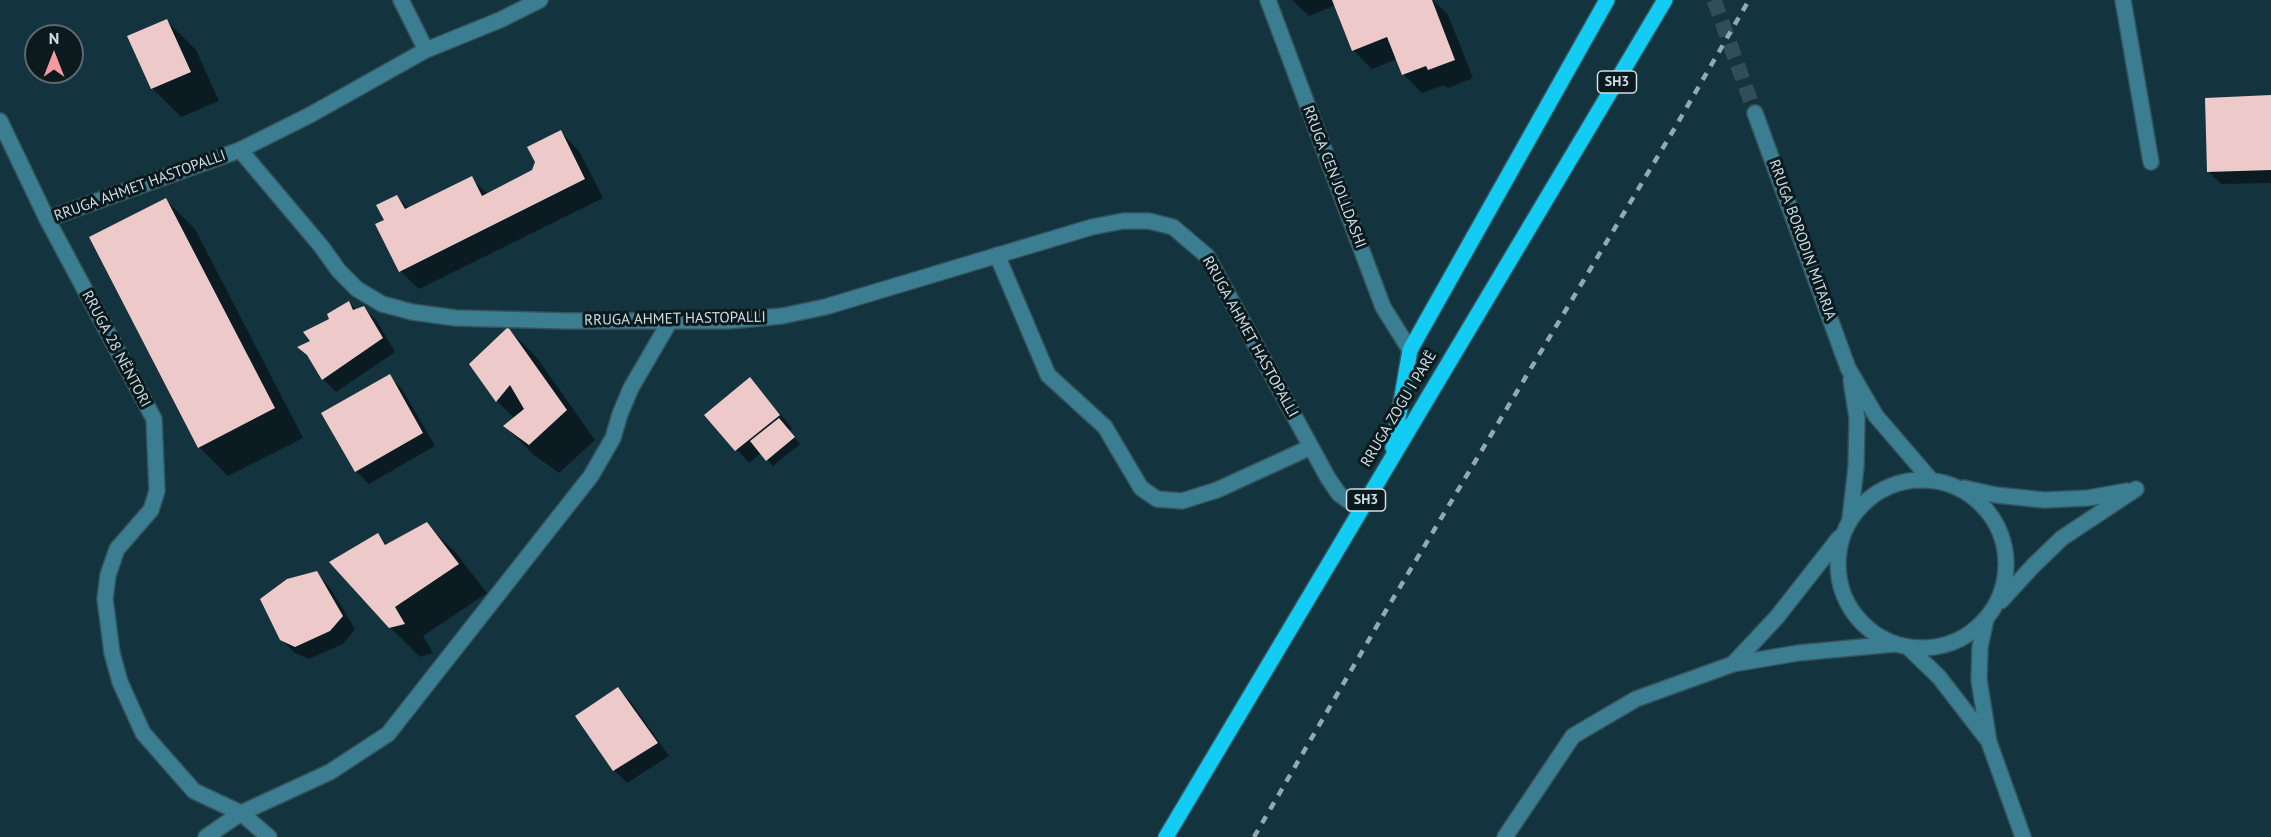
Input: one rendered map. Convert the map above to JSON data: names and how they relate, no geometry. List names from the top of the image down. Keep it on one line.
{"streets":{"main road":["SH3","RRUGA ZOGU I PARË"],"street":["RRUGA CEN JOLLDASHI","RRUGA AHMET HASTOPALLI","RRUGA BORODIN MITARJA","RRUGA 28 NËNTORI"]},"crossings":[["RRUGA AHMET HASTOPALLI","RRUGA 28 NËNTORI"],["RRUGA AHMET HASTOPALLI","RRUGA ZOGU I PARË"]],"north":"top"}
